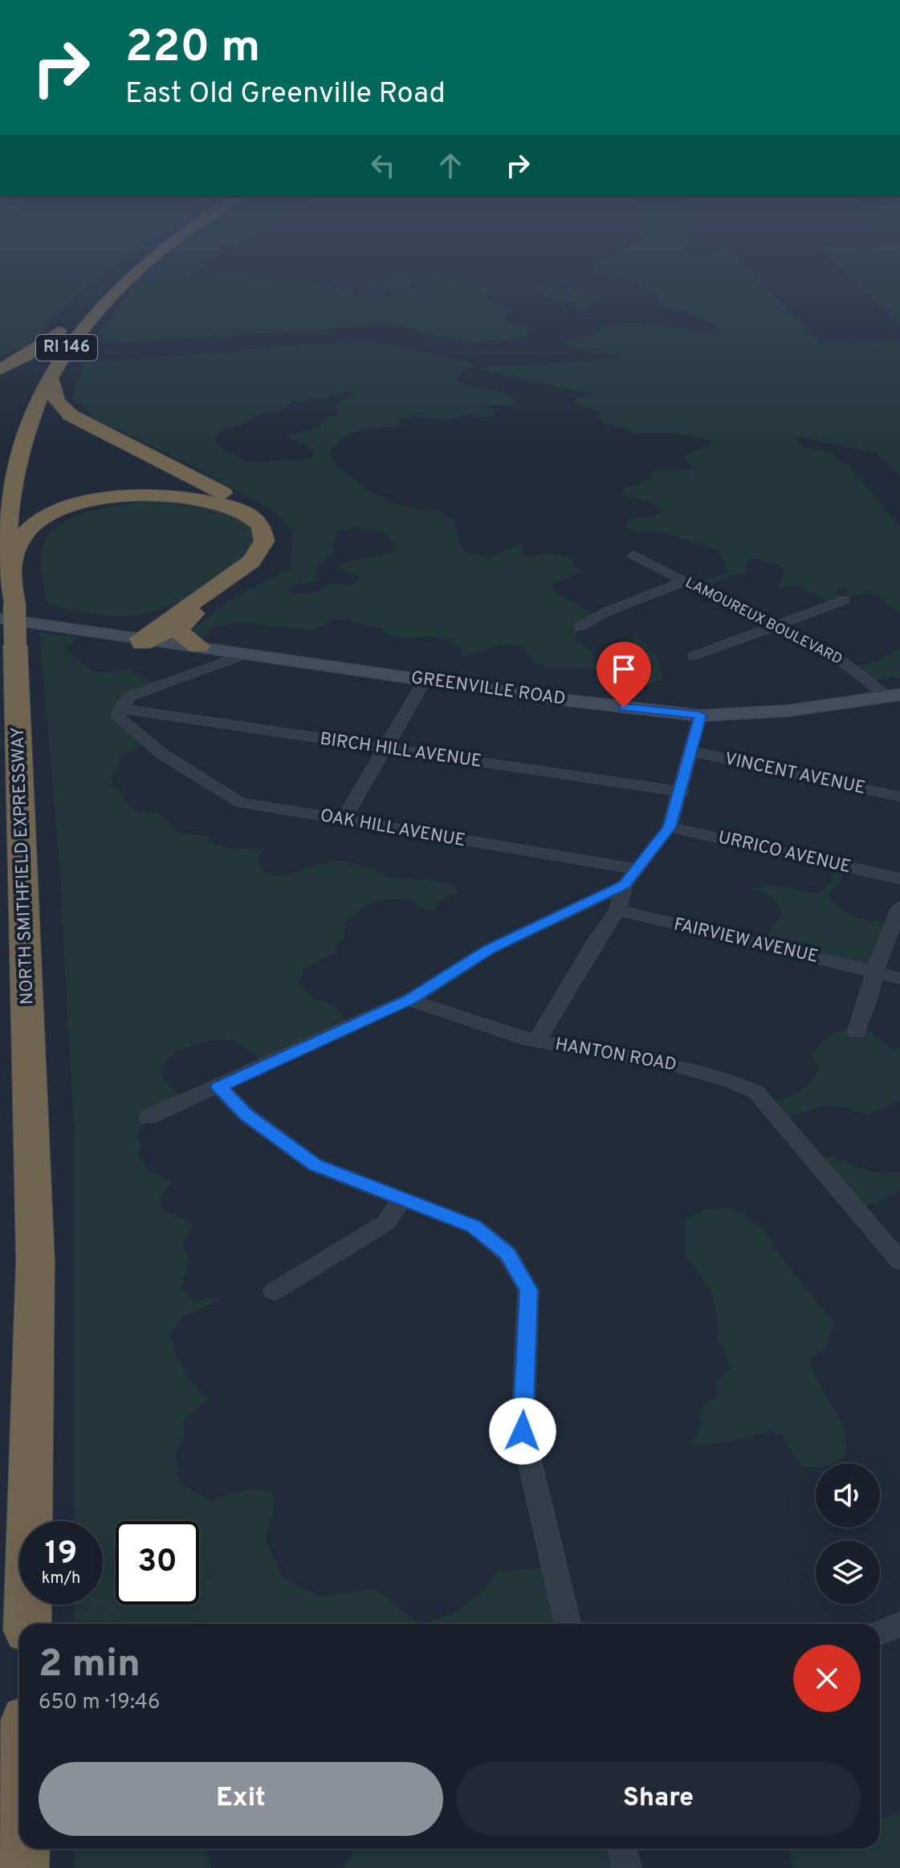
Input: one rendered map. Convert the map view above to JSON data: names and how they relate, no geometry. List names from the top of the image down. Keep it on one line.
{"streets":{"highway":["RI 146","NORTH SMITHFIELD EXPRESSWAY"],"main road":["GREENVILLE ROAD"],"street":["LAMOUREUX BOULEVARD","BIRCH HILL AVENUE","VINCENT AVENUE","OAK HILL AVENUE","URRICO AVENUE","FAIRVIEW AVENUE","HANTON ROAD"]},"crossings":[["LAMOUREUX BOULEVARD","GREENVILLE ROAD"],["GREENVILLE ROAD","NORTH SMITHFIELD EXPRESSWAY"],["BIRCH HILL AVENUE","OAK HILL AVENUE"]],"page":{"turn":["220 m","East Old Greenville Road"],"speed":"19 km/h","limit":"30","heading":["2 min","650 m · 19:46"],"buttons":["Exit","Share"]}}
